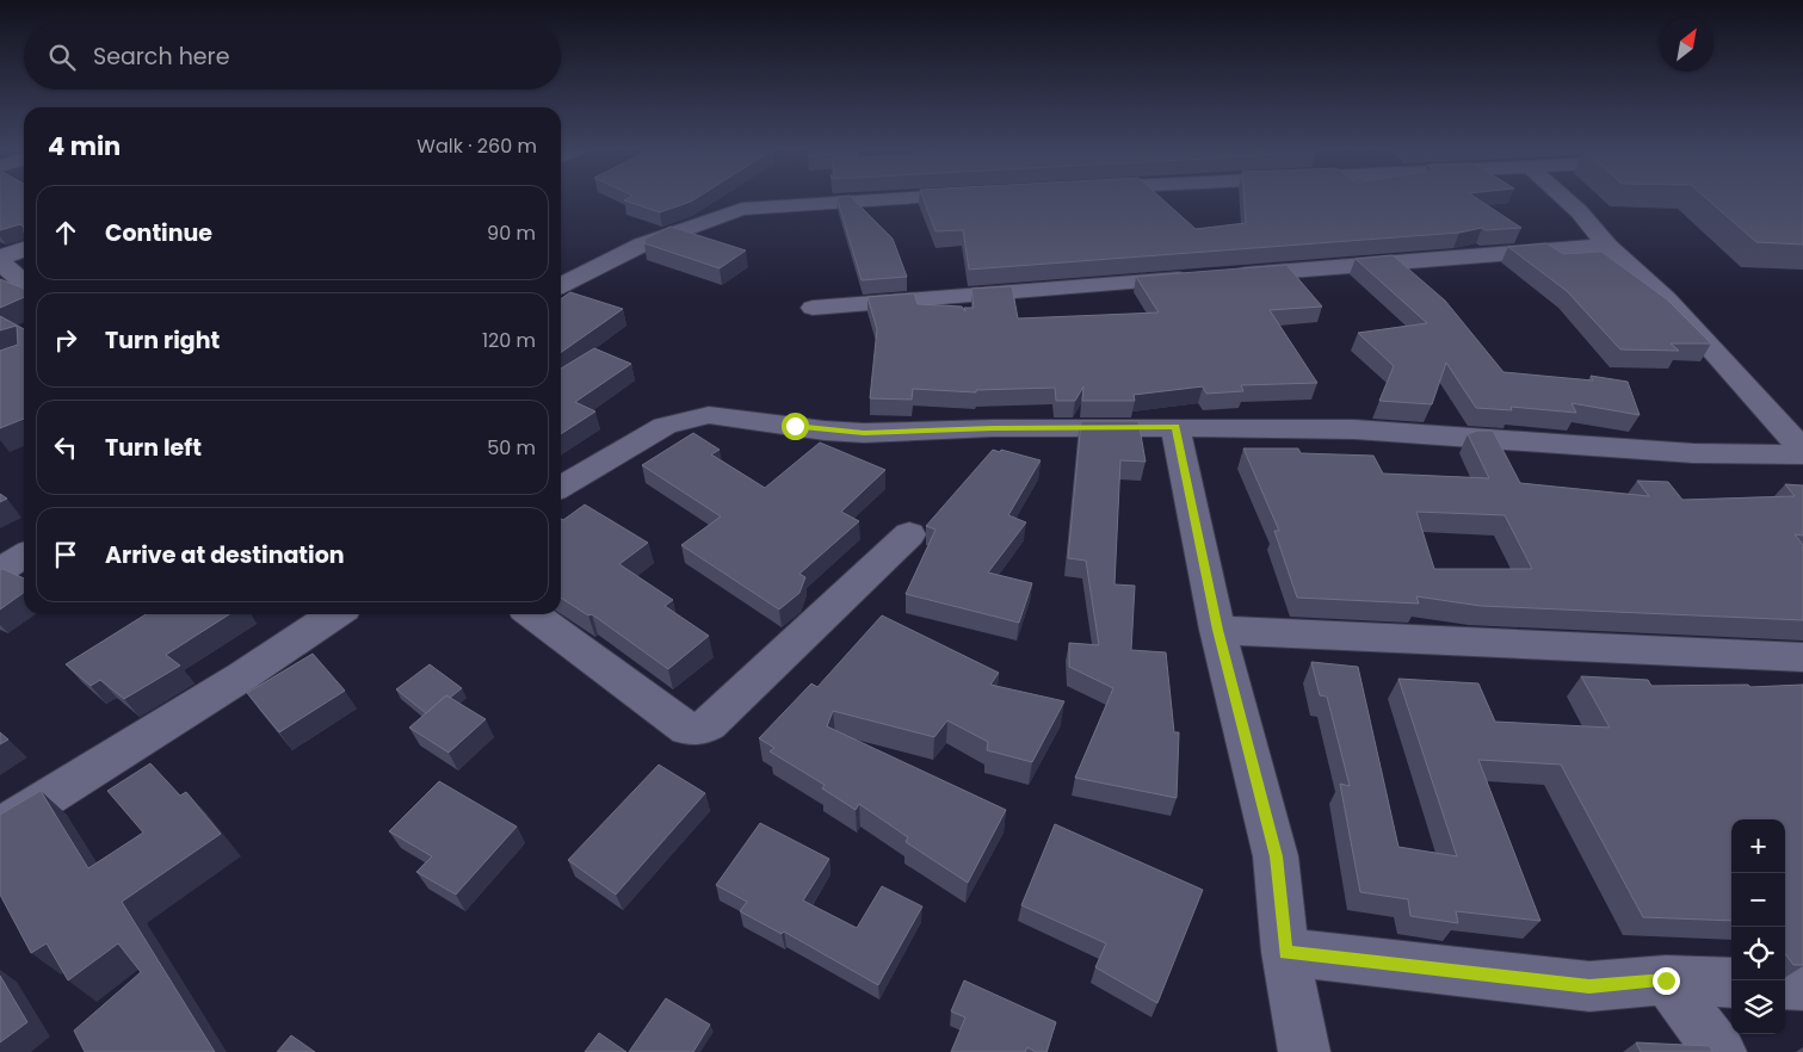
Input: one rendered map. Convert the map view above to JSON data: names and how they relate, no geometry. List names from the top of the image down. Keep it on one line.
{"north":"top right","page":{"search":"Search here","heading":["4 min","Walk · 260 m"],"list":[["Continue","90 m"],["Turn right","120 m"],["Turn left","50 m"],"Arrive at destination"],"map_buttons":["+","−"]}}
